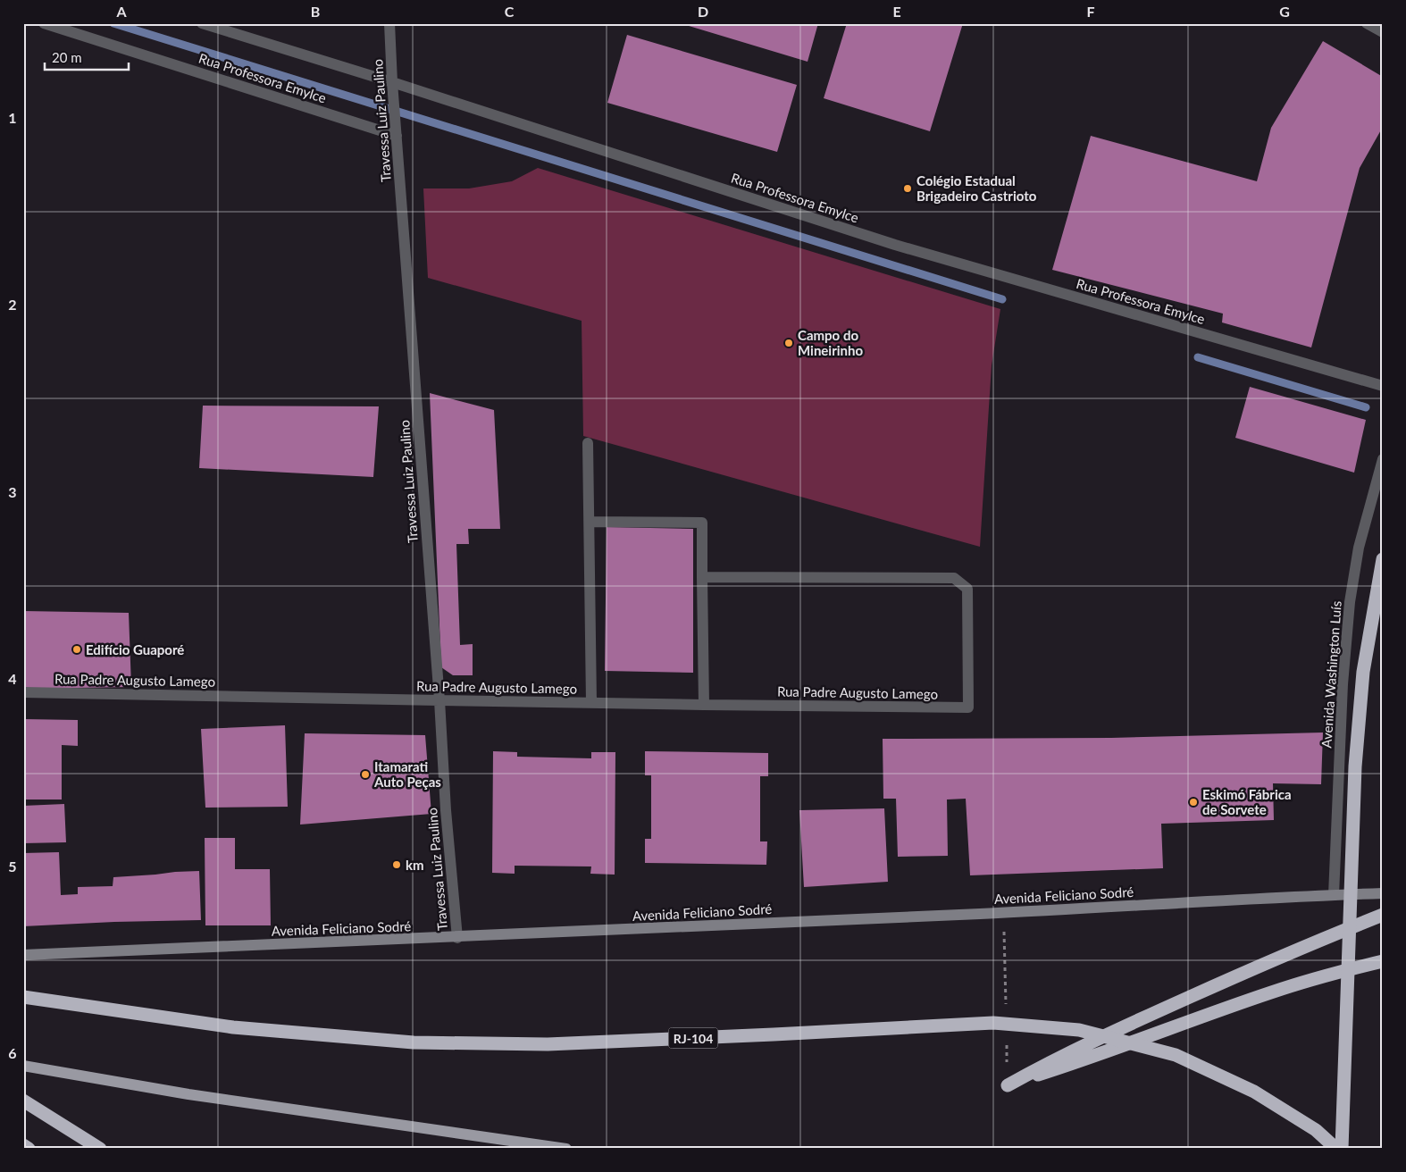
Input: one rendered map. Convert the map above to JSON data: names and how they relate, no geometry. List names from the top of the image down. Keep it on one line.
{"streets":{"highway":["RJ-104"],"main road":["Avenida Feliciano Sodré"],"street":["Rua Professora Emylce","Travessa Luiz Paulino","Avenida Washington Luís","Rua Padre Augusto Lamego"]},"crossings":[["Rua Professora Emylce","Travessa Luiz Paulino"],["Travessa Luiz Paulino","Rua Padre Augusto Lamego"],["Travessa Luiz Paulino","Avenida Feliciano Sodré"],["Avenida Washington Luís","Avenida Feliciano Sodré"]],"places":["Colégio Estadual Brigadeiro Castrioto","Campo do Mineirinho","Edifício Guaporé","Itamarati Auto Peças","Eskimó Fábrica de Sorvete","km"],"scale_bar":"20 m","grid":{"columns":["A","B","C","D","E","F","G"],"rows":["1","2","3","4","5","6"]}}
